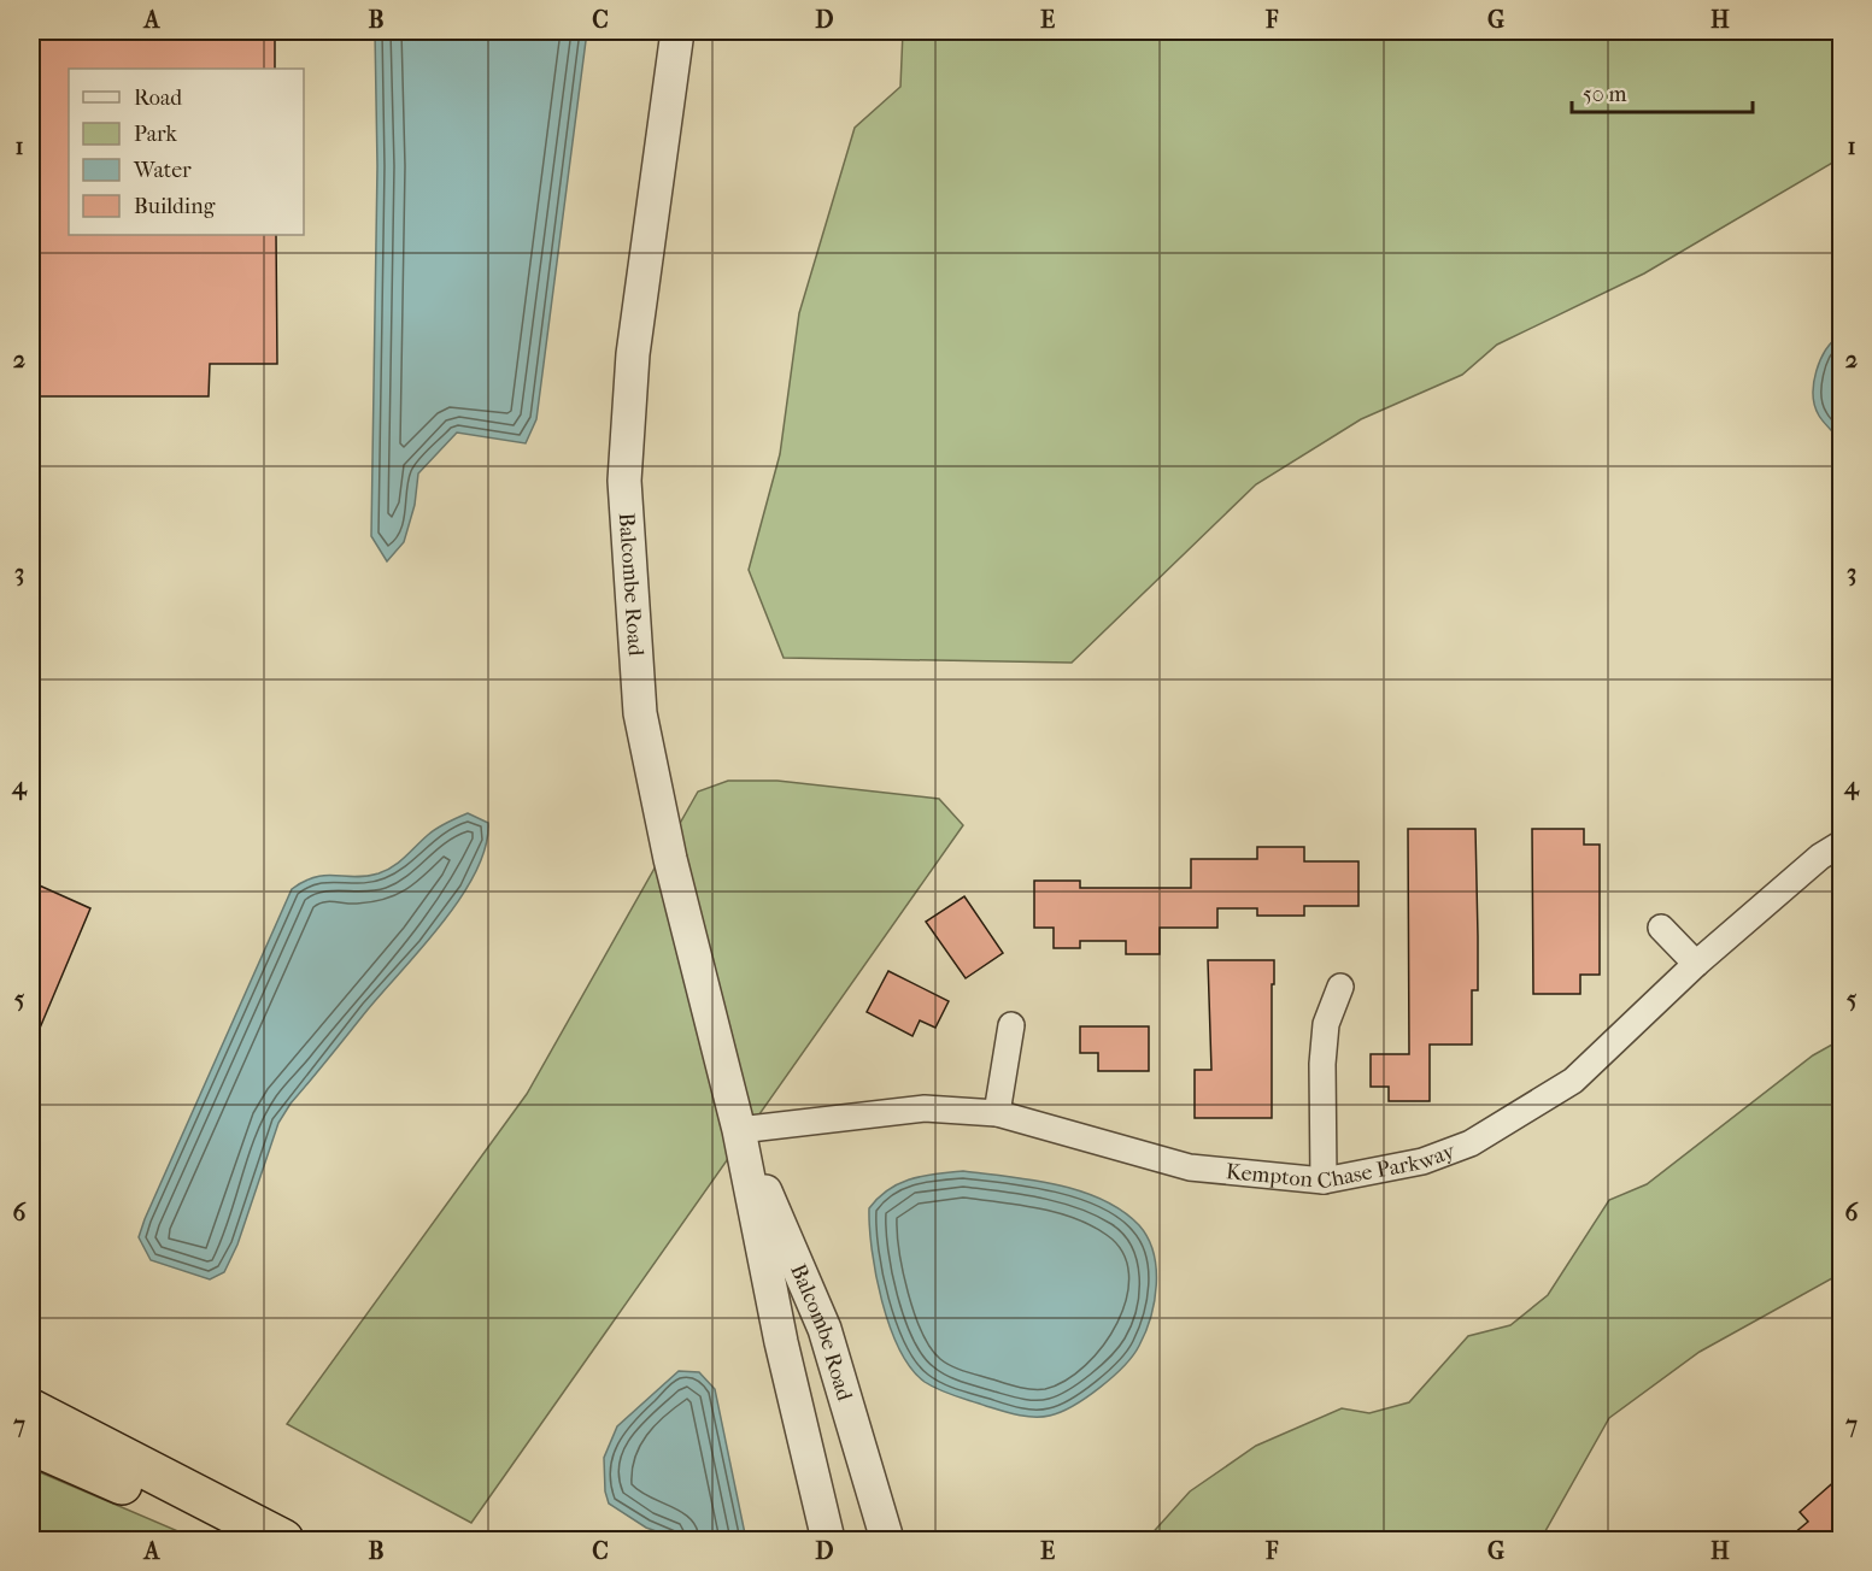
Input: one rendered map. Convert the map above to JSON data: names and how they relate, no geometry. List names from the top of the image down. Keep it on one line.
{"streets":{"street":["Balcombe Road","Kempton Chase Parkway"]},"crossings":[["Balcombe Road","Kempton Chase Parkway"]],"legend":["Road","Park","Water","Building"],"scale_bar":"50 m","grid":{"columns":["A","B","C","D","E","F","G","H"],"rows":["1","2","3","4","5","6","7"]}}
